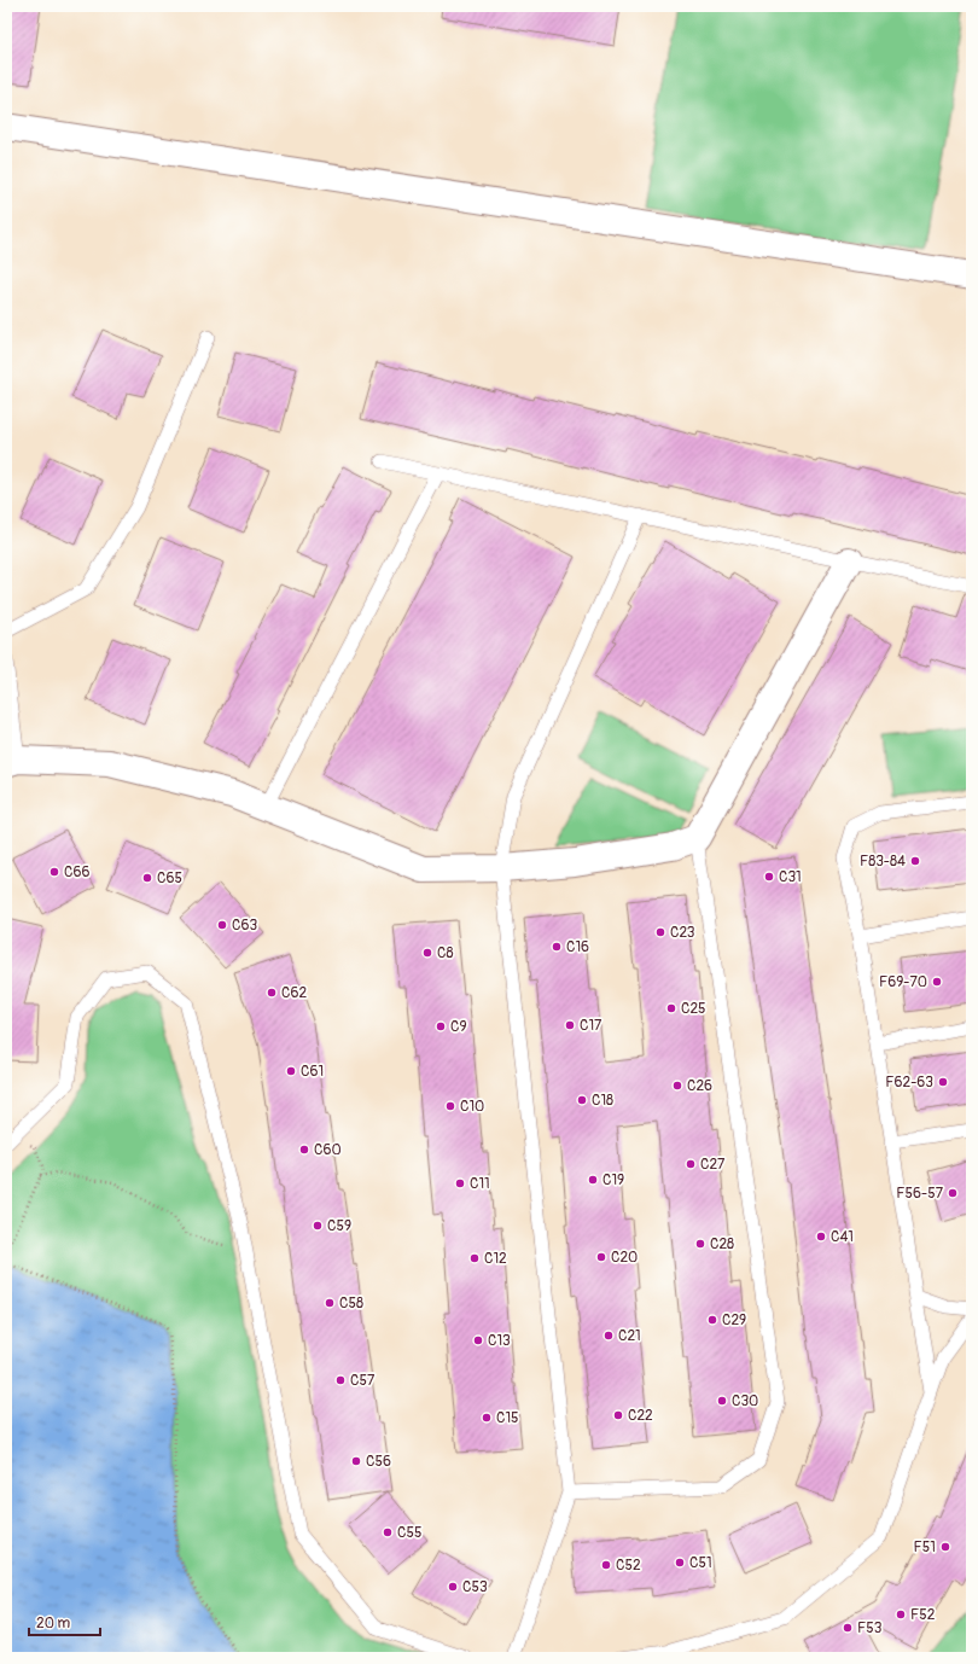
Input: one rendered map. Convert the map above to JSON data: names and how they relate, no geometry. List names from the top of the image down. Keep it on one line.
{"places":["F83-84","C66","C31","C65","C63","C23","C16","C8","F69-70","C62","C25","C17","C9","C61","F62-63","C26","C18","C10","C60","C27","C19","C11","F56-57","C59","C41","C28","C20","C12","C58","C29","C21","C13","C57","C30","C22","C15","C56","C55","F51","C51","C52","C53","F52","F53"],"scale_bar":"20 m"}
